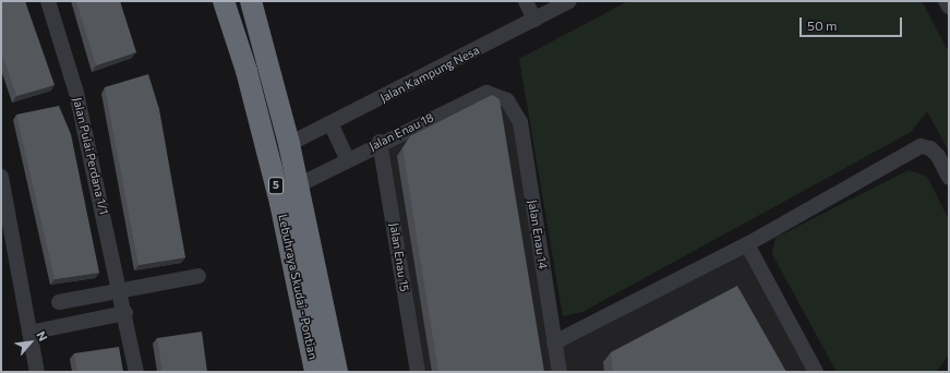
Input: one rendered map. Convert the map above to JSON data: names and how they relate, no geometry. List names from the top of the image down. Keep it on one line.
{"streets":{"highway":["5","Lebuhraya Skudai - Pontian"],"street":["Jalan Kampung Nesa","Jalan Enau 18","Jalan Pulai Perdana 1/1","Jalan Enau 14","Jalan Enau 15"]},"crossings":[["Jalan Kampung Nesa","Lebuhraya Skudai - Pontian"],["Jalan Enau 18","Jalan Enau 14"],["Jalan Enau 18","Jalan Enau 15"],["Jalan Enau 18","Lebuhraya Skudai - Pontian"]],"scale_bar":"50 m","north":"top right"}
